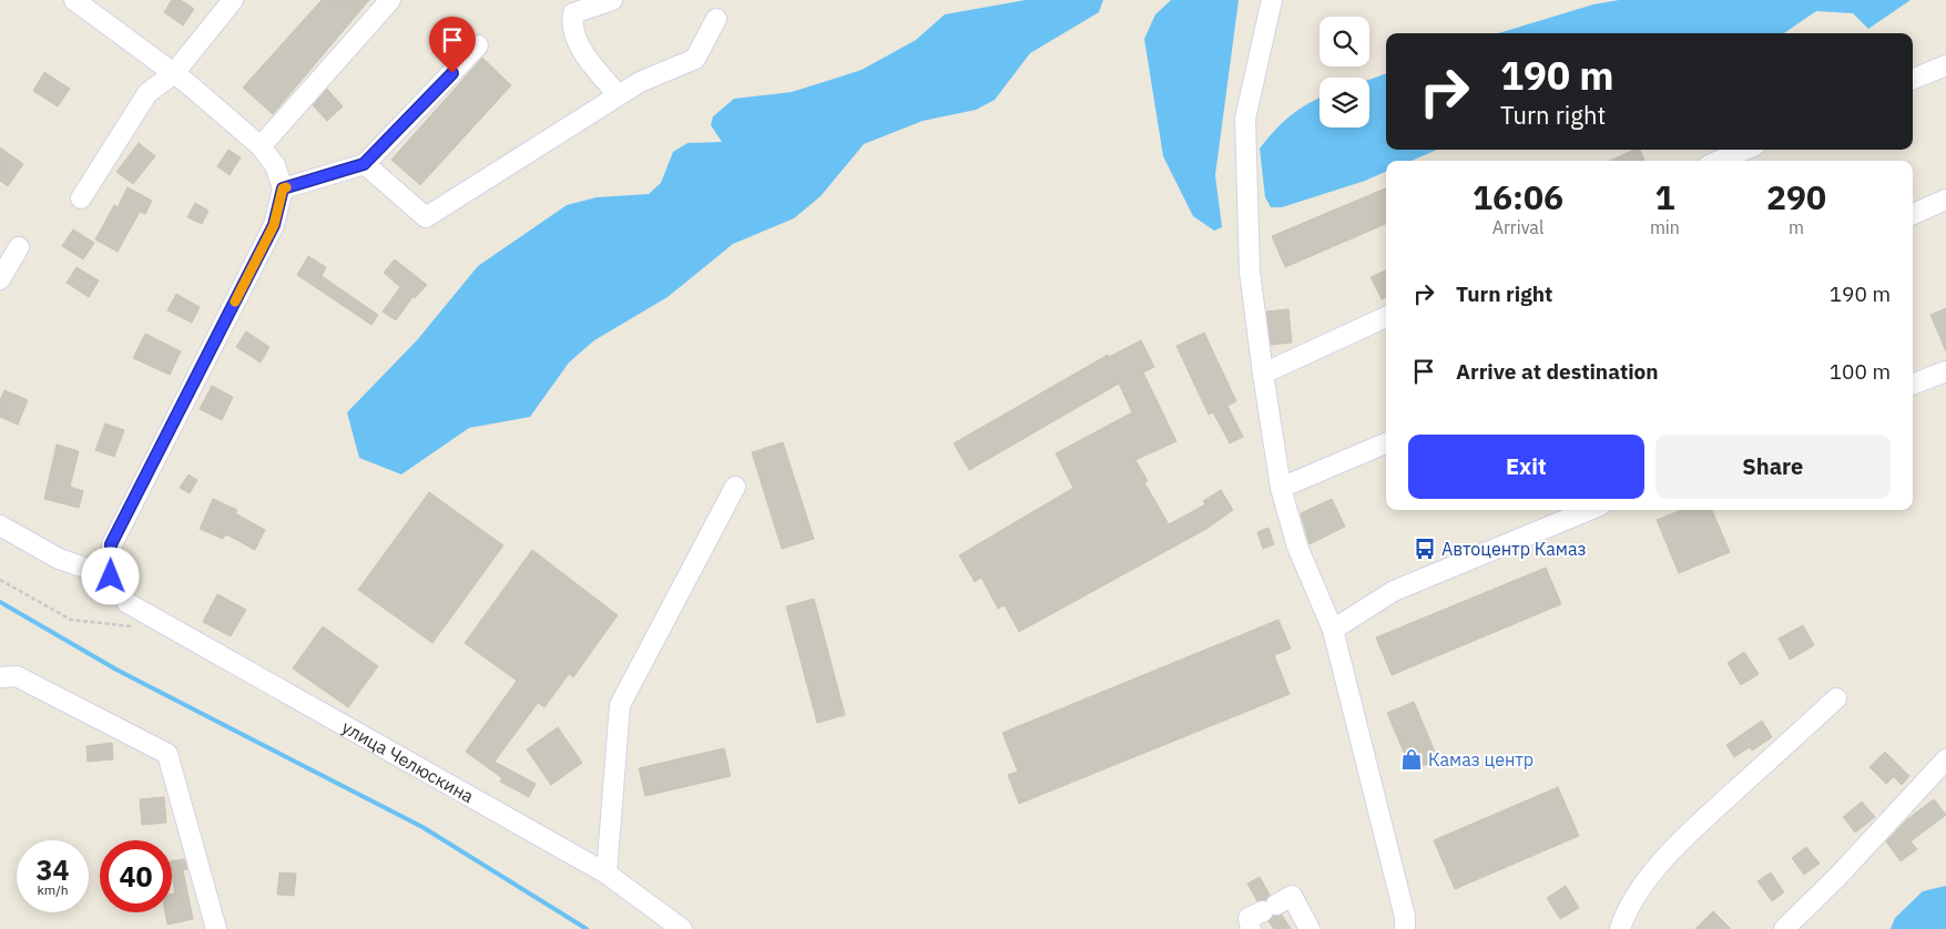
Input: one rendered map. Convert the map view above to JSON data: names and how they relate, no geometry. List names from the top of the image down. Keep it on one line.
{"streets":{"street":["улица Челюскина"]},"places":{"bus stop":["Автоцентр Камаз"],"shop":["Камаз центр"]},"page":{"turn":["190 m","Turn right"],"eta":["16:06","Arrival","1","min","290","m"],"list":[{"name":"Turn right","value":"190 m"},{"name":"Arrive at destination","value":"100 m"}],"buttons":["Exit","Share"],"speed":"34 km/h","limit":"40"}}
